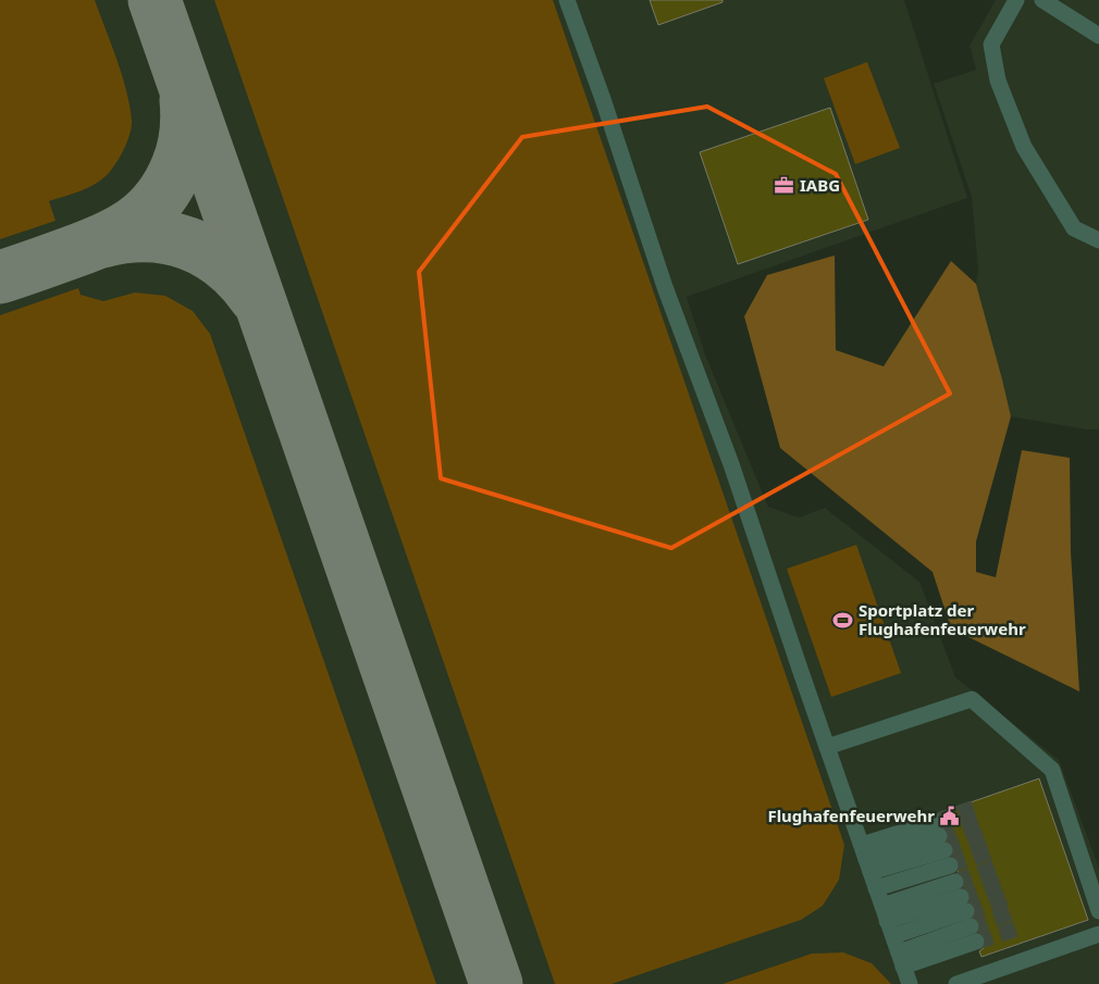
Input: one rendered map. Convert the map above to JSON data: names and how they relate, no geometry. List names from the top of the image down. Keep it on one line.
{"places":{"office":["IABG"],"sports":["Sportplatz der Flughafenfeuerwehr"],"public building":["Flughafenfeuerwehr"]}}
